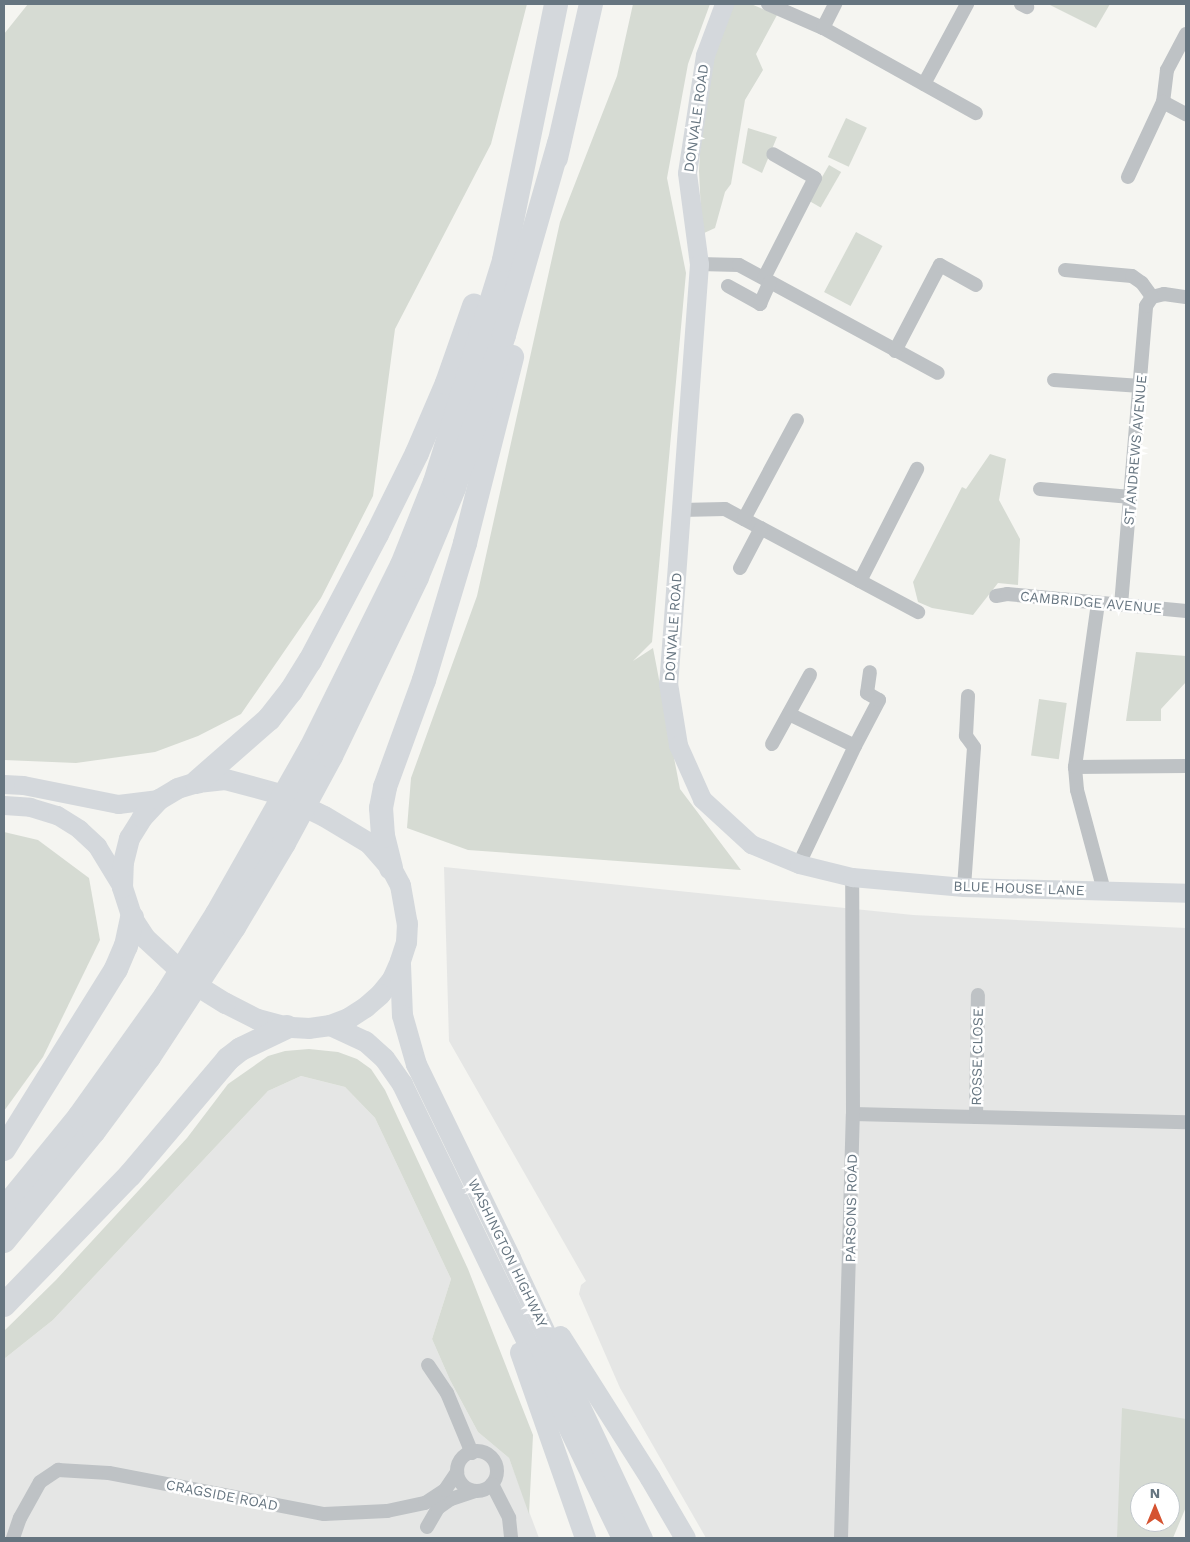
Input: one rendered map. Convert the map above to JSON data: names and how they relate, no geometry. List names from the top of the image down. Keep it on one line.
{"streets":{"main road":["WASHINGTON HIGHWAY"],"street":["DONVALE ROAD","ST ANDREWS AVENUE","CAMBRIDGE AVENUE","BLUE HOUSE LANE","ROSSE CLOSE","PARSONS ROAD","CRAGSIDE ROAD"]},"crossings":[["DONVALE ROAD","BLUE HOUSE LANE"],["DONVALE ROAD","PARSONS ROAD"],["ST ANDREWS AVENUE","CAMBRIDGE AVENUE"],["BLUE HOUSE LANE","PARSONS ROAD"],["ROSSE CLOSE","PARSONS ROAD"]],"north":"top"}
